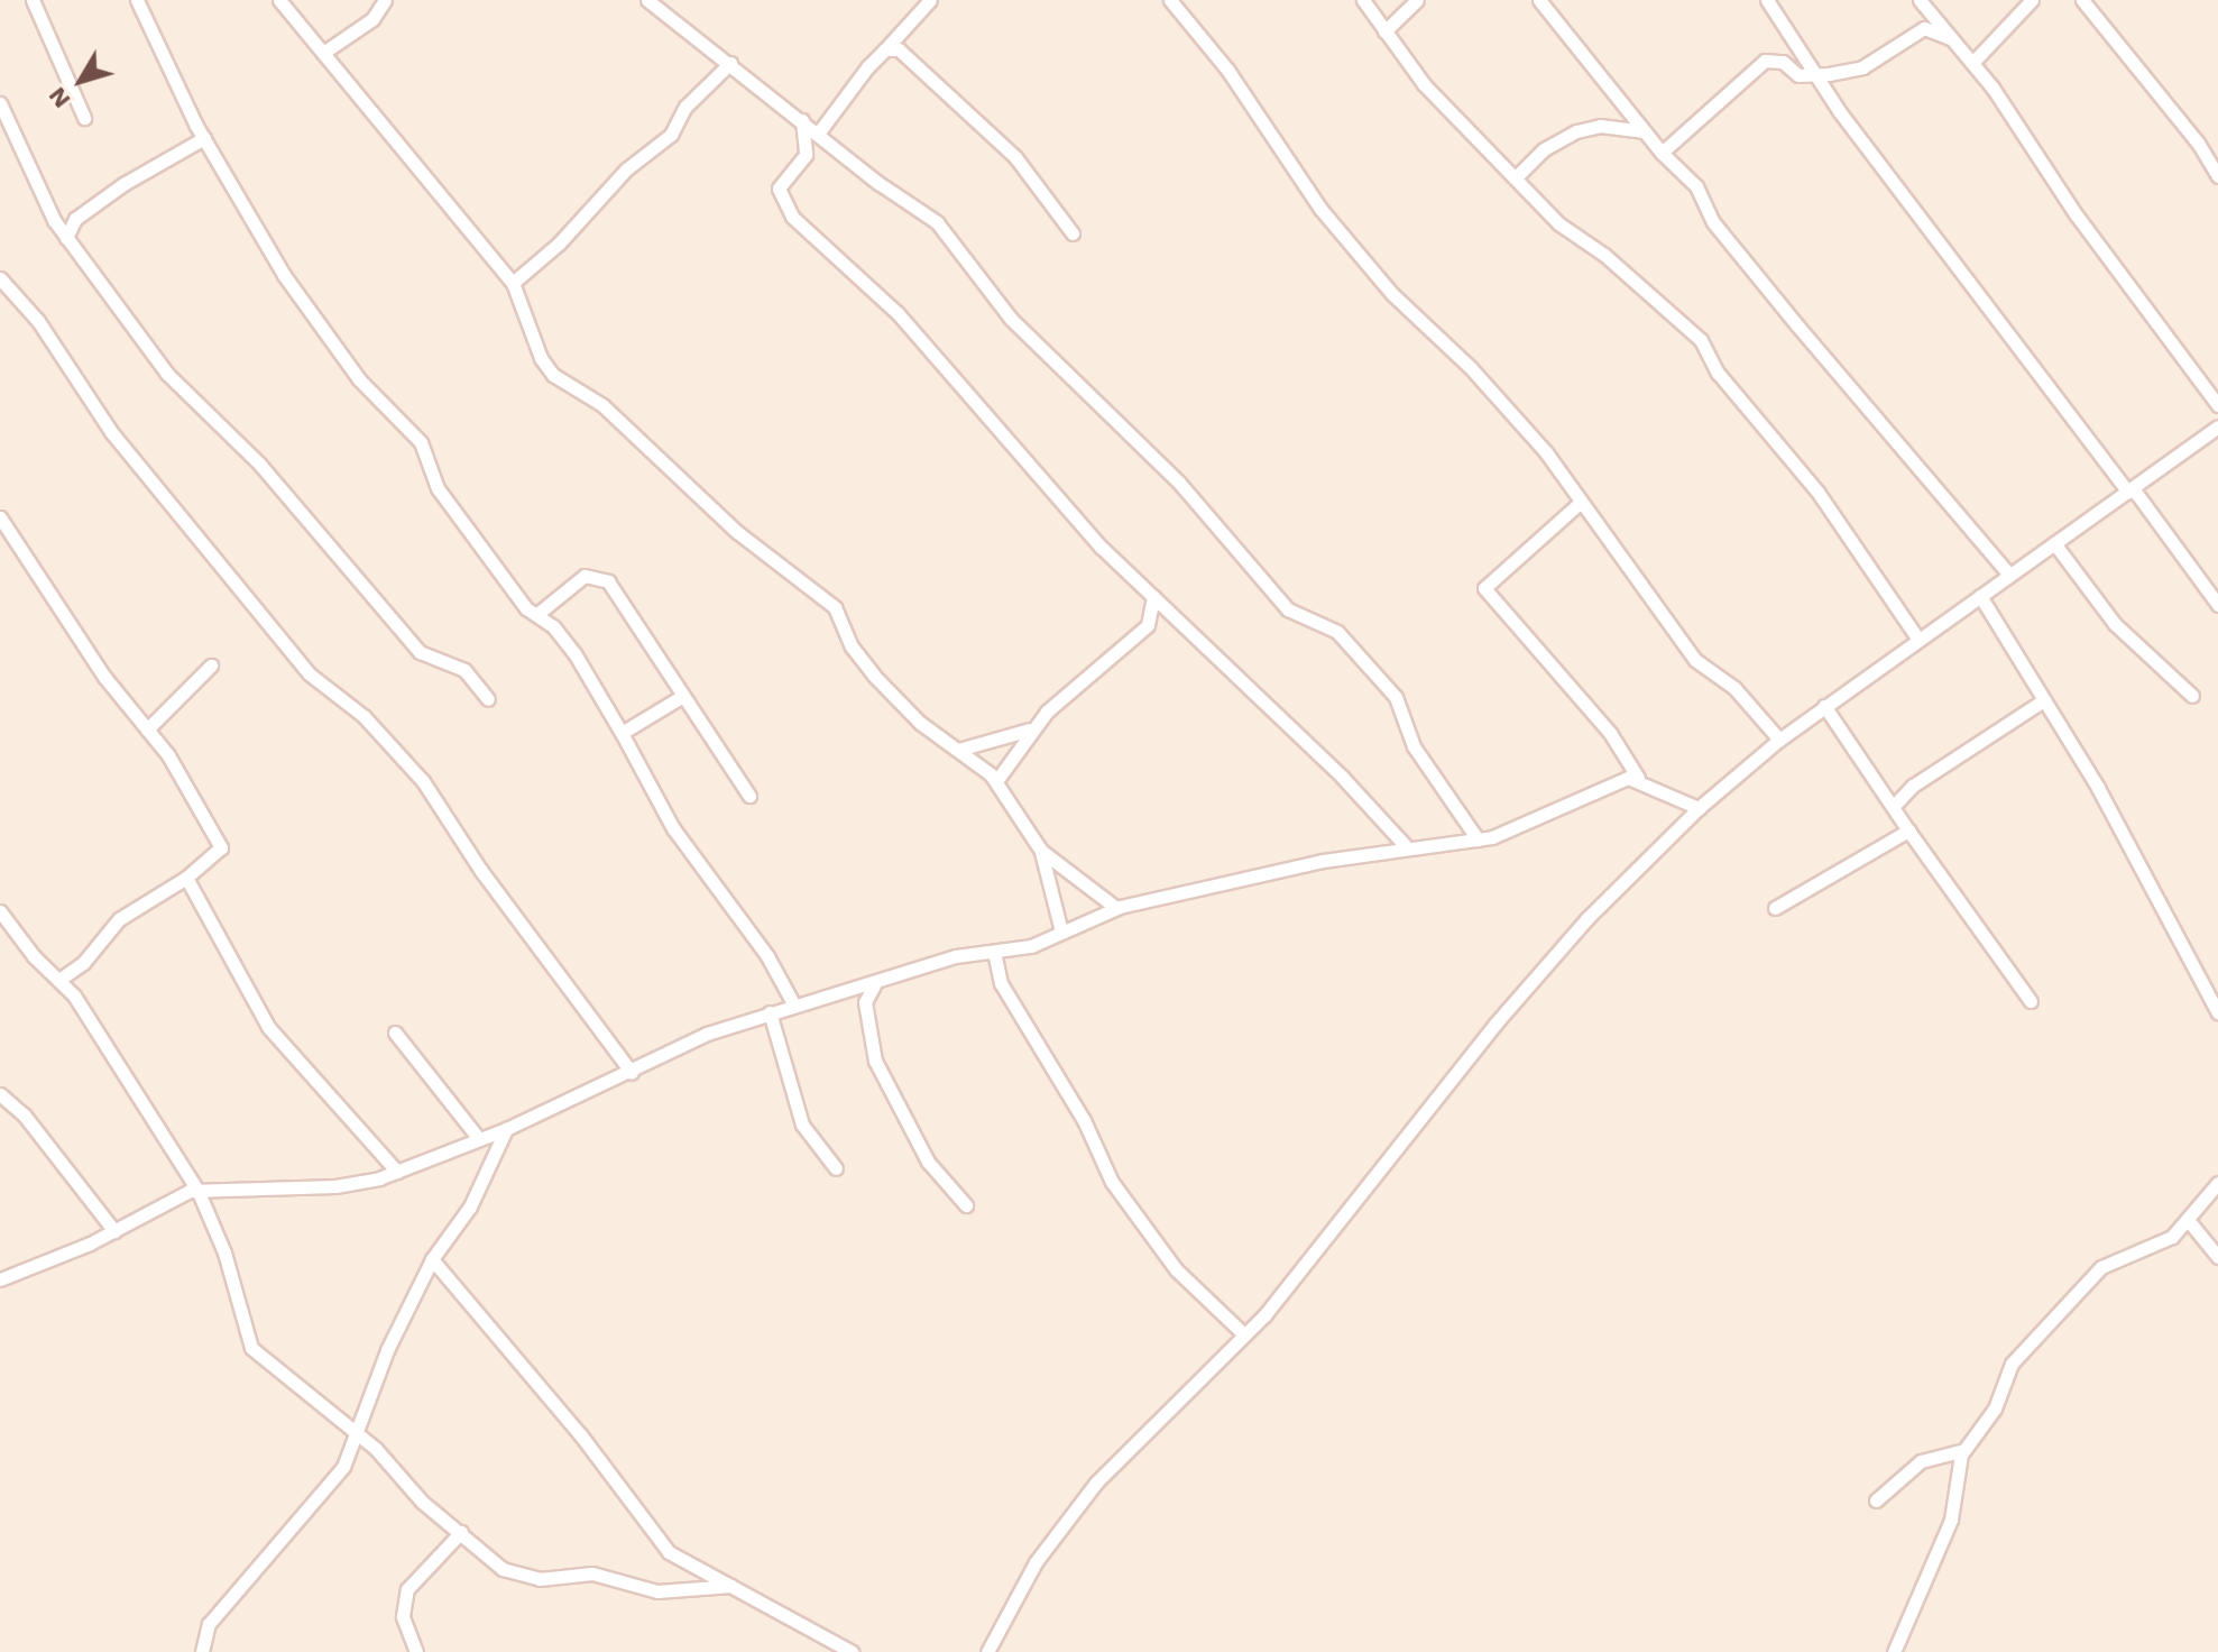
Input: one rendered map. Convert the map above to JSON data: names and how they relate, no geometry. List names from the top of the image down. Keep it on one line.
{"north":"bottom left"}
